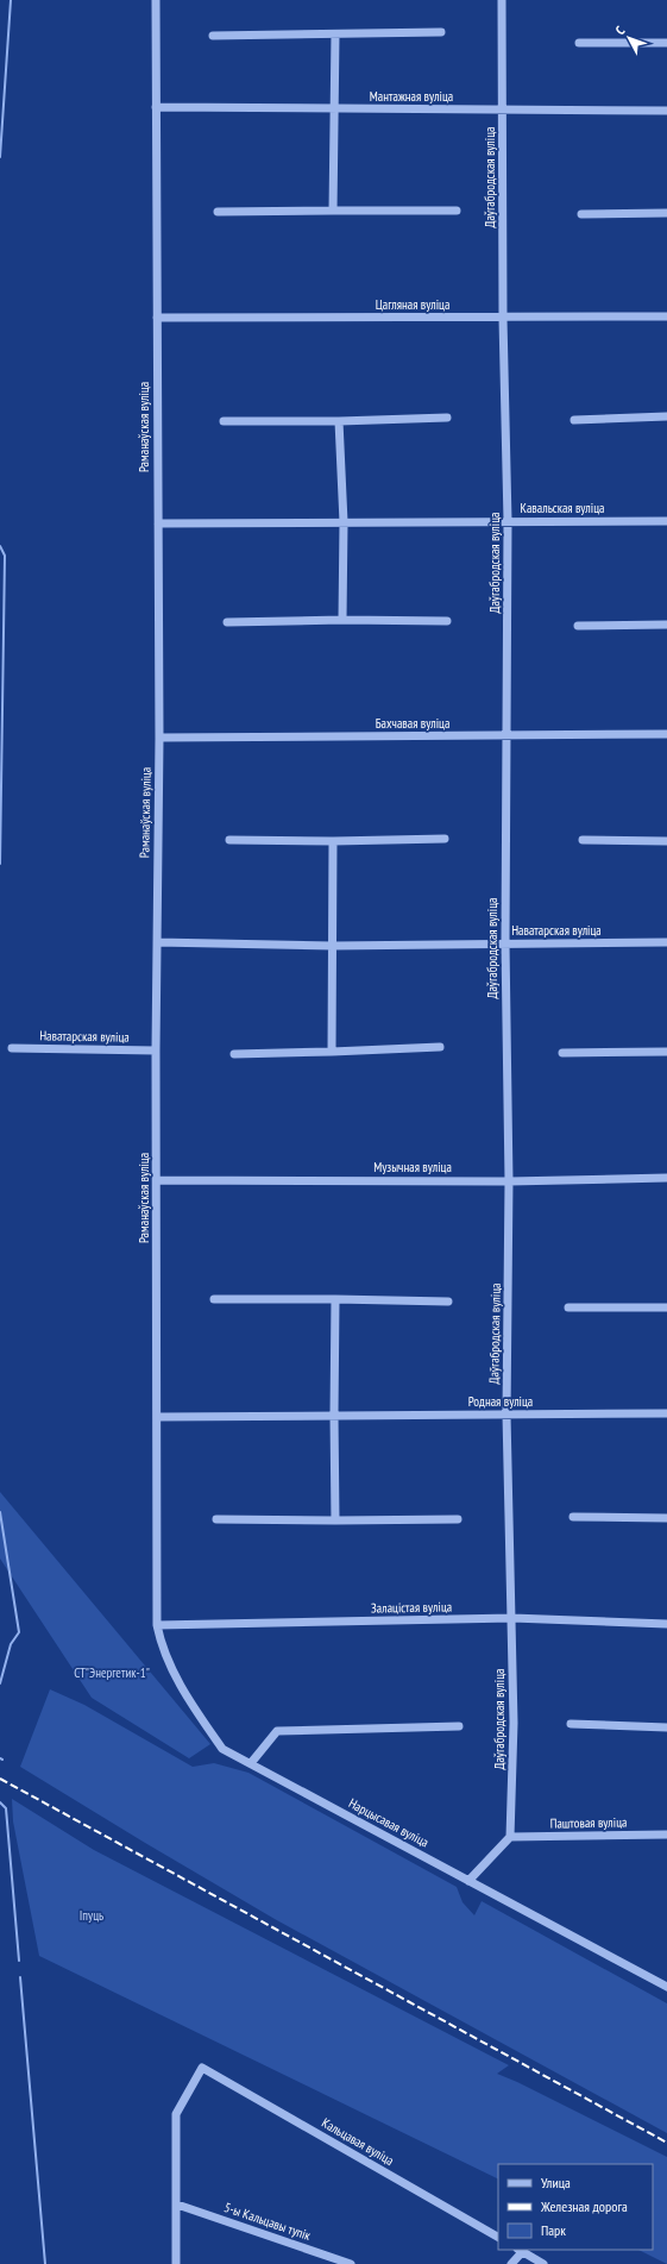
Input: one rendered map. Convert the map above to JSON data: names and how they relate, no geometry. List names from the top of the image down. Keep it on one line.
{"streets":{"street":["Мантажная вуліца","Даўгабродская вуліца","Цагляная вуліца","Раманаўская вуліца","Кавальская вуліца","Бахчавая вуліца","Наватарская вуліца","Музычная вуліца","Родная вуліца","Залацістая вуліца","Нарцысавая вуліца","Паштовая вуліца","Кальцавая вуліца","5-ы Кальцавы тупік"]},"crossings":[["Мантажная вуліца","Даўгабродская вуліца"],["Мантажная вуліца","Раманаўская вуліца"],["Даўгабродская вуліца","Цагляная вуліца"],["Даўгабродская вуліца","Кавальская вуліца"],["Даўгабродская вуліца","Бахчавая вуліца"],["Даўгабродская вуліца","Наватарская вуліца"],["Даўгабродская вуліца","Музычная вуліца"],["Даўгабродская вуліца","Родная вуліца"],["Даўгабродская вуліца","Залацістая вуліца"],["Даўгабродская вуліца","Паштовая вуліца"],["Цагляная вуліца","Раманаўская вуліца"],["Раманаўская вуліца","Кавальская вуліца"],["Раманаўская вуліца","Бахчавая вуліца"],["Раманаўская вуліца","Наватарская вуліца"],["Раманаўская вуліца","Музычная вуліца"],["Раманаўская вуліца","Родная вуліца"],["Раманаўская вуліца","Залацістая вуліца"],["Раманаўская вуліца","Нарцысавая вуліца"],["Залацістая вуліца","Нарцысавая вуліца"],["Кальцавая вуліца","5-ы Кальцавы тупік"]],"parks":["СТ\"Энергетик-1\"","Іпуць"],"legend":["Улица","Железная дорога","Парк"],"north":"top left"}
